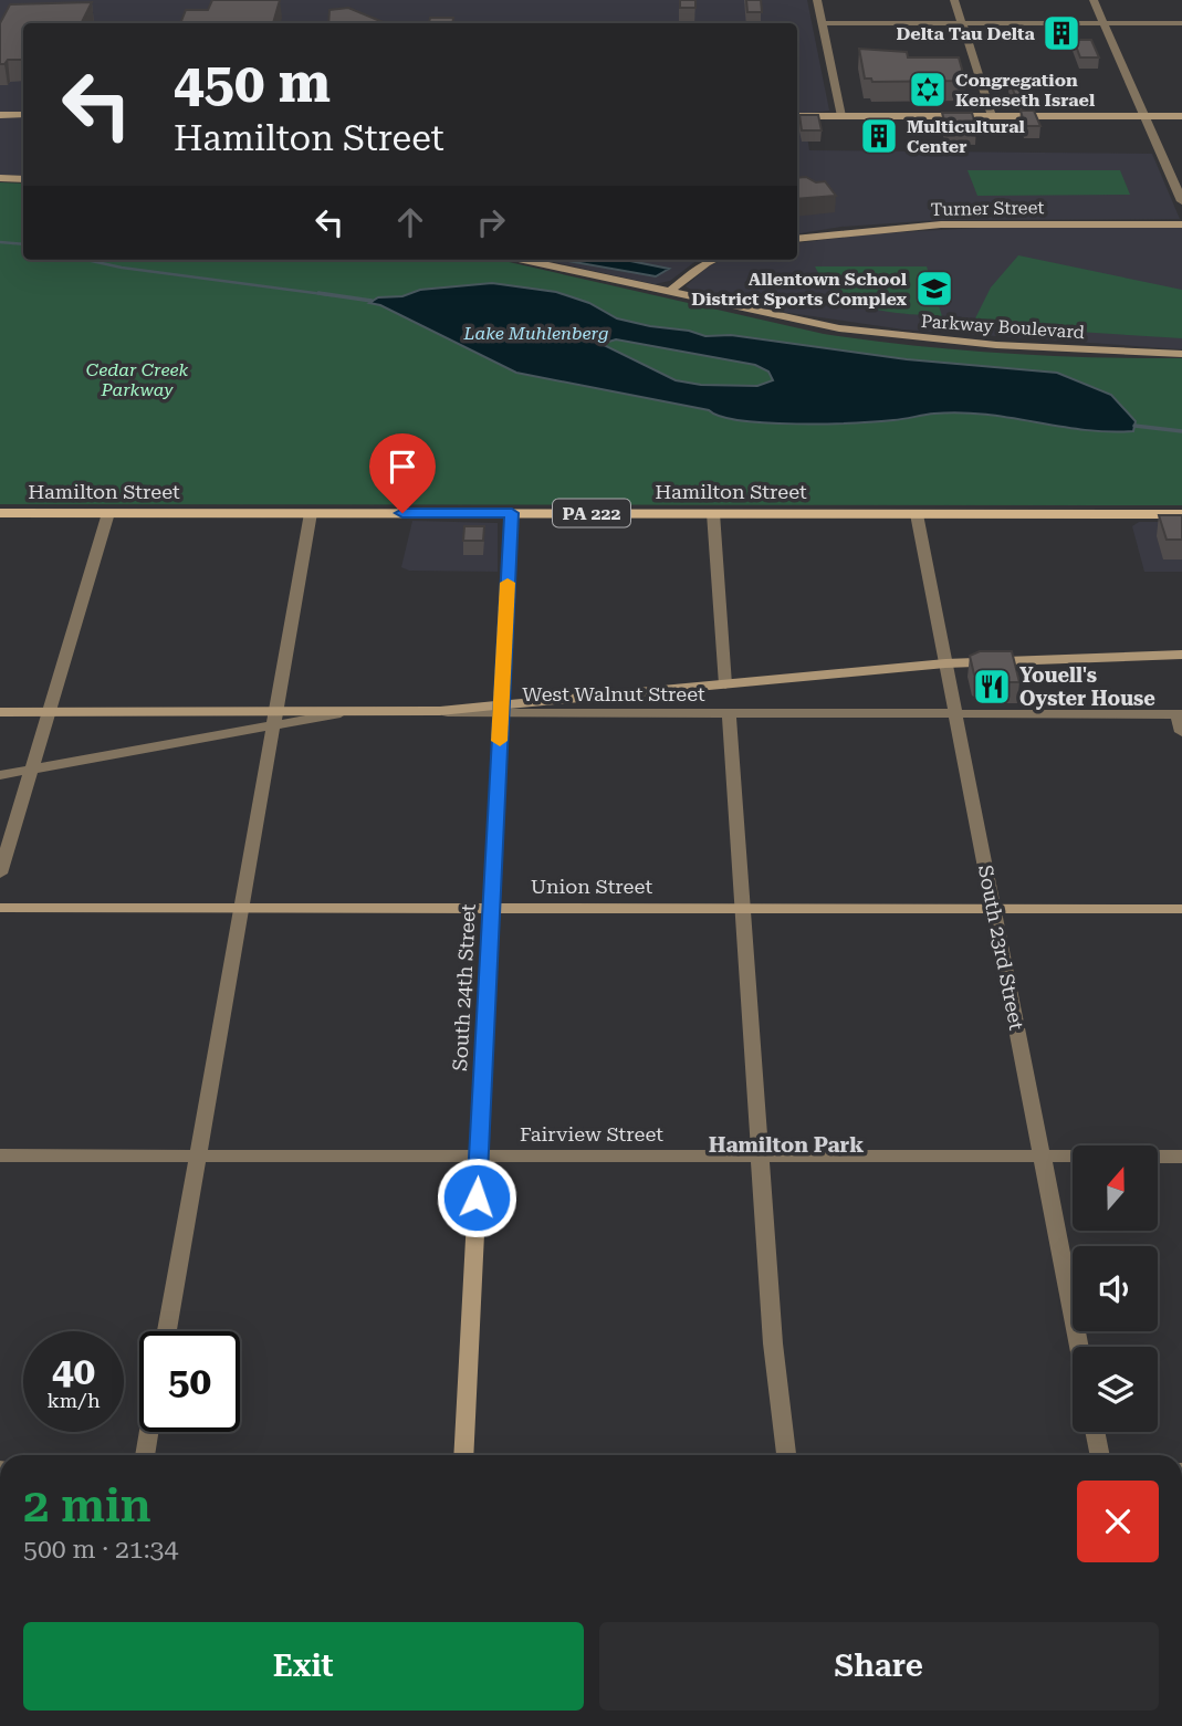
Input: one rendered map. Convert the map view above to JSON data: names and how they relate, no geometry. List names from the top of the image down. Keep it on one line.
{"streets":{"main road":["Hamilton Street","PA 222"],"street":["Turner Street","Parkway Boulevard","West Walnut Street","Union Street","South 23rd Street","South 24th Street","Fairview Street"]},"crossings":[["Hamilton Street","South 23rd Street"],["Hamilton Street","South 24th Street"],["West Walnut Street","South 23rd Street"],["West Walnut Street","South 24th Street"],["Union Street","South 23rd Street"],["Union Street","South 24th Street"],["South 23rd Street","Fairview Street"],["South 24th Street","Fairview Street"]],"districts":["Hamilton Park"],"water":["Lake Muhlenberg"],"parks":["Cedar Creek Parkway"],"places":{"building":["Delta Tau Delta","Multicultural Center"],"synagogue":["Congregation Keneseth Israel"],"school or university":["Allentown School District Sports Complex"],"restaurant":["Youell's Oyster House"]},"north":"top","page":{"turn":["450 m","Hamilton Street"],"speed":"40 km/h","limit":"50","heading":["2 min","500 m · 21:34"],"buttons":["Exit","Share"]}}
